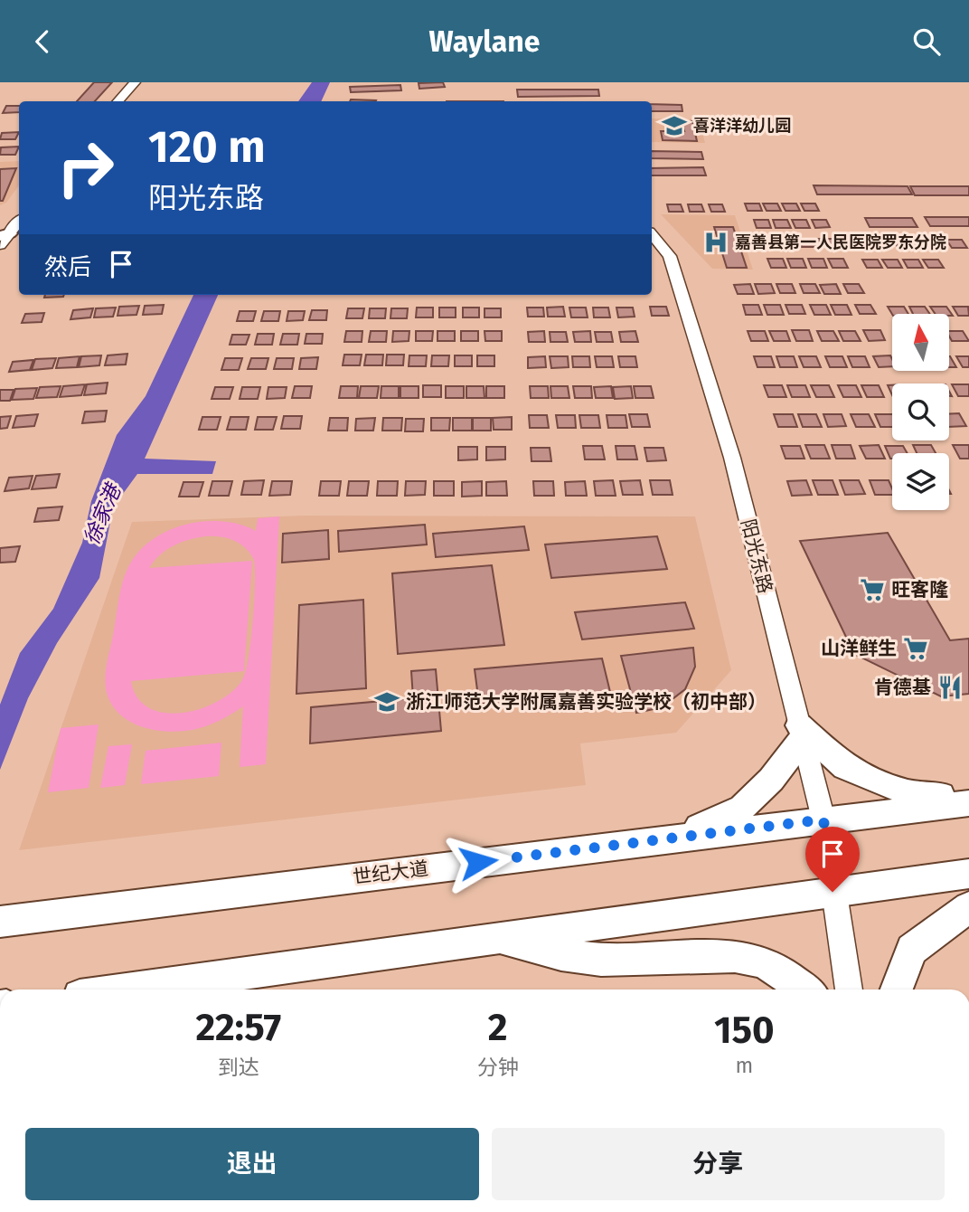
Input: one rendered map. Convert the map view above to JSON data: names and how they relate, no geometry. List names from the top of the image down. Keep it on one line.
{"streets":{"main road":["世纪大道"],"street":["阳光东路"]},"crossings":[["阳光东路","世纪大道"]],"water":["徐家港"],"places":{"school or university":["喜洋洋幼儿园","浙江师范大学附属嘉善实验学校（初中部）"],"hospital":["嘉善县第一人民医院罗东分院"],"supermarket":["旺客隆","山洋鲜生"],"restaurant":["肯德基"]},"north":"top","page":{"header":"Waylane","turn":["120 m","阳光东路"],"then":"然后","eta":["22:57","到达","2","分钟","150","m"],"buttons":["退出","分享"]}}
